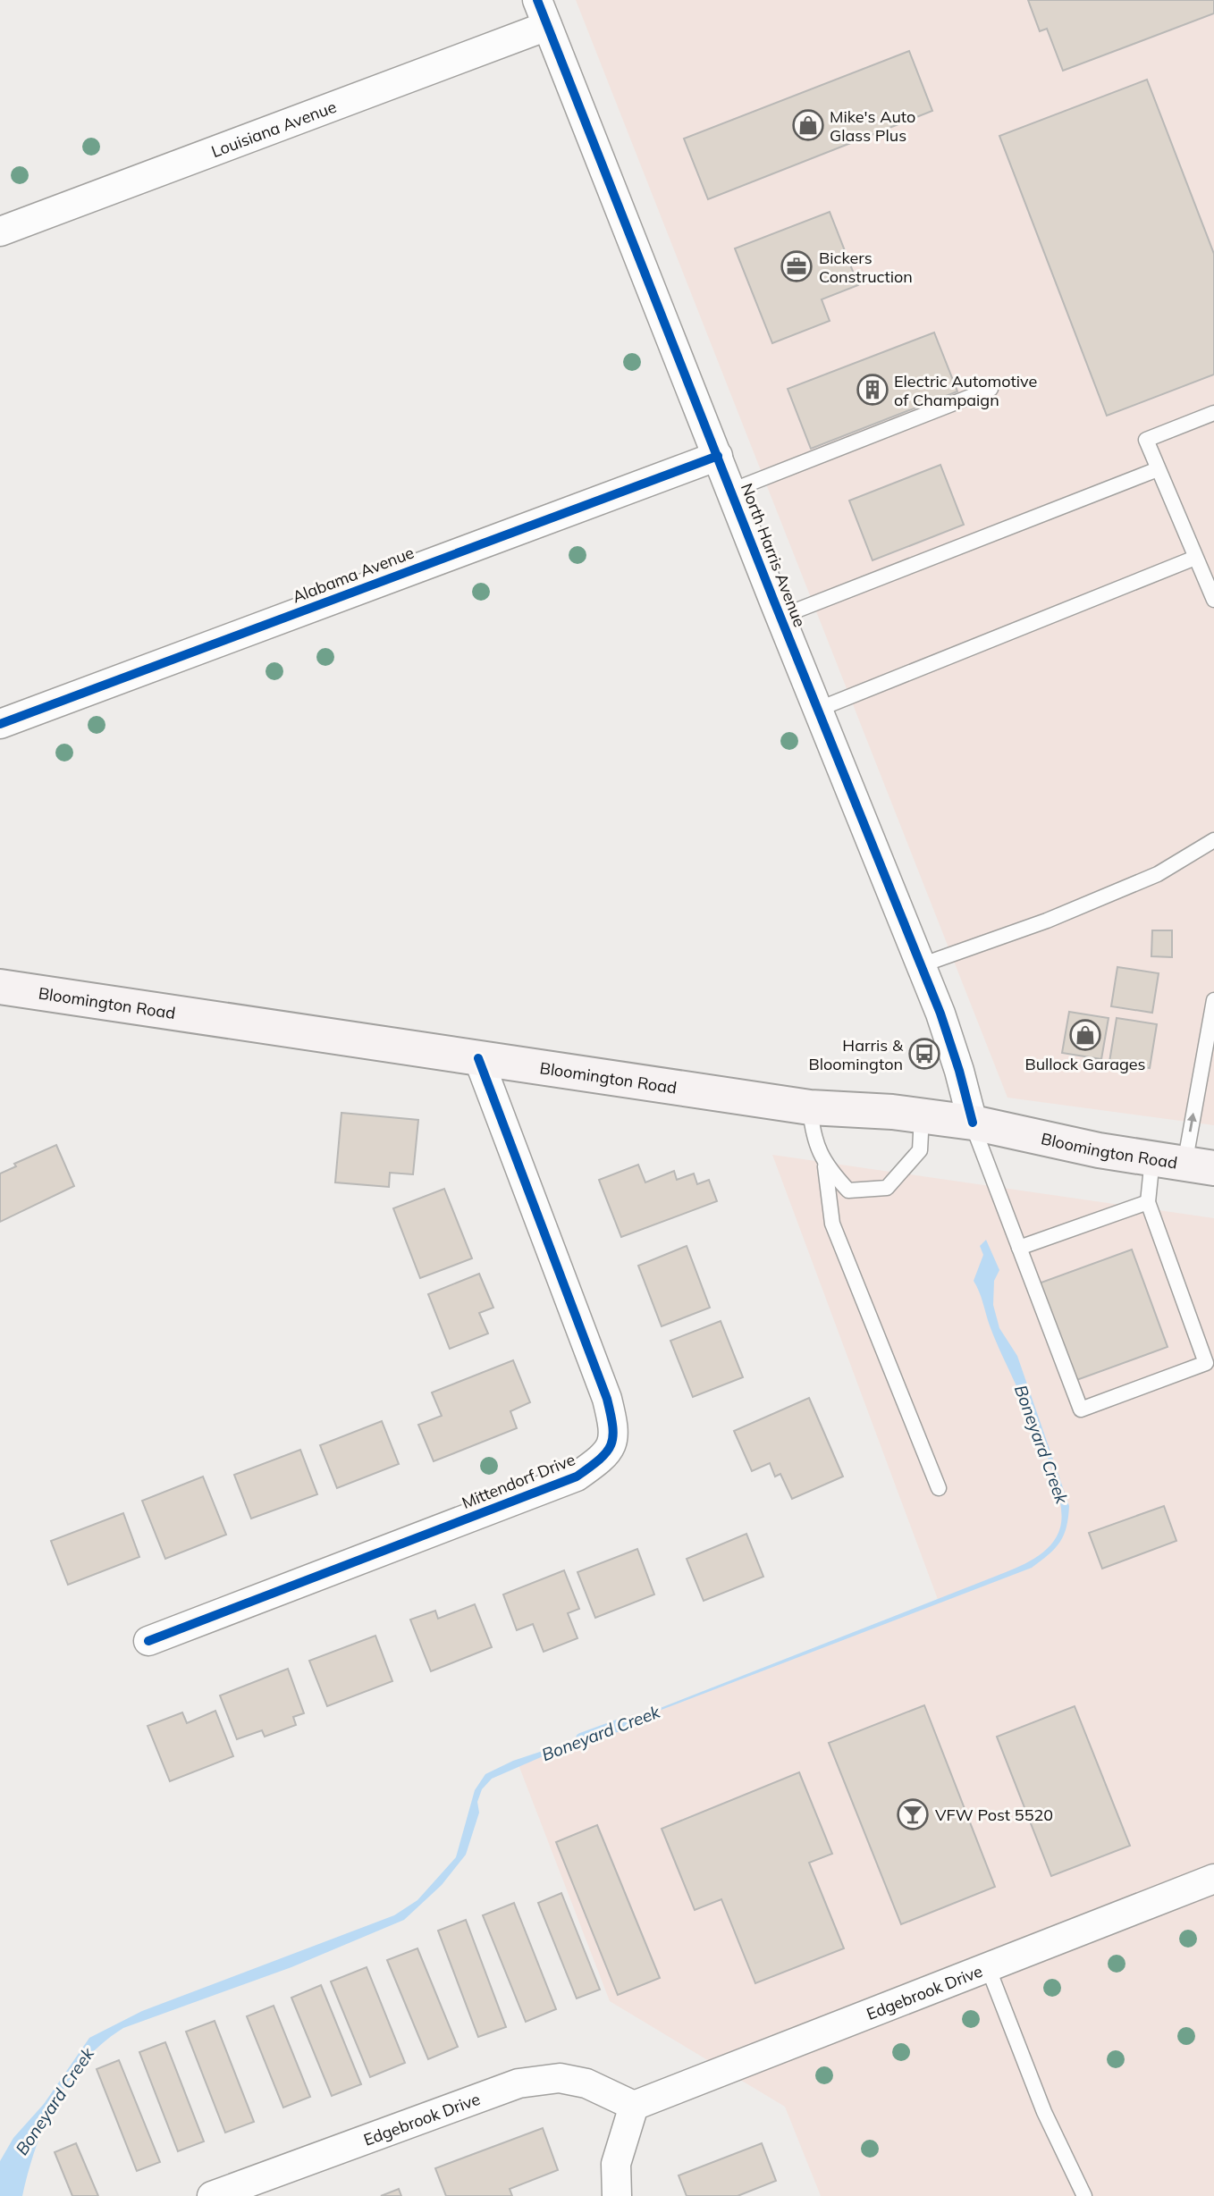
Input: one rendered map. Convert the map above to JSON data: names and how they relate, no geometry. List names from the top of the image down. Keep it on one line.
{"streets":{"main road":["Bloomington Road"],"street":["Louisiana Avenue","North Harris Avenue","Alabama Avenue","Mittendorf Drive","Edgebrook Drive"]},"crossings":[["Louisiana Avenue","North Harris Avenue"],["North Harris Avenue","Alabama Avenue"],["North Harris Avenue","Bloomington Road"],["Bloomington Road","Mittendorf Drive"]],"water":["Boneyard Creek"],"places":{"shop":["Mike's Auto Glass Plus","Bullock Garages"],"office":["Bickers Construction"],"building":["Electric Automotive of Champaign"],"bus stop":["Harris & Bloomington"],"bar":["VFW Post 5520"]}}
